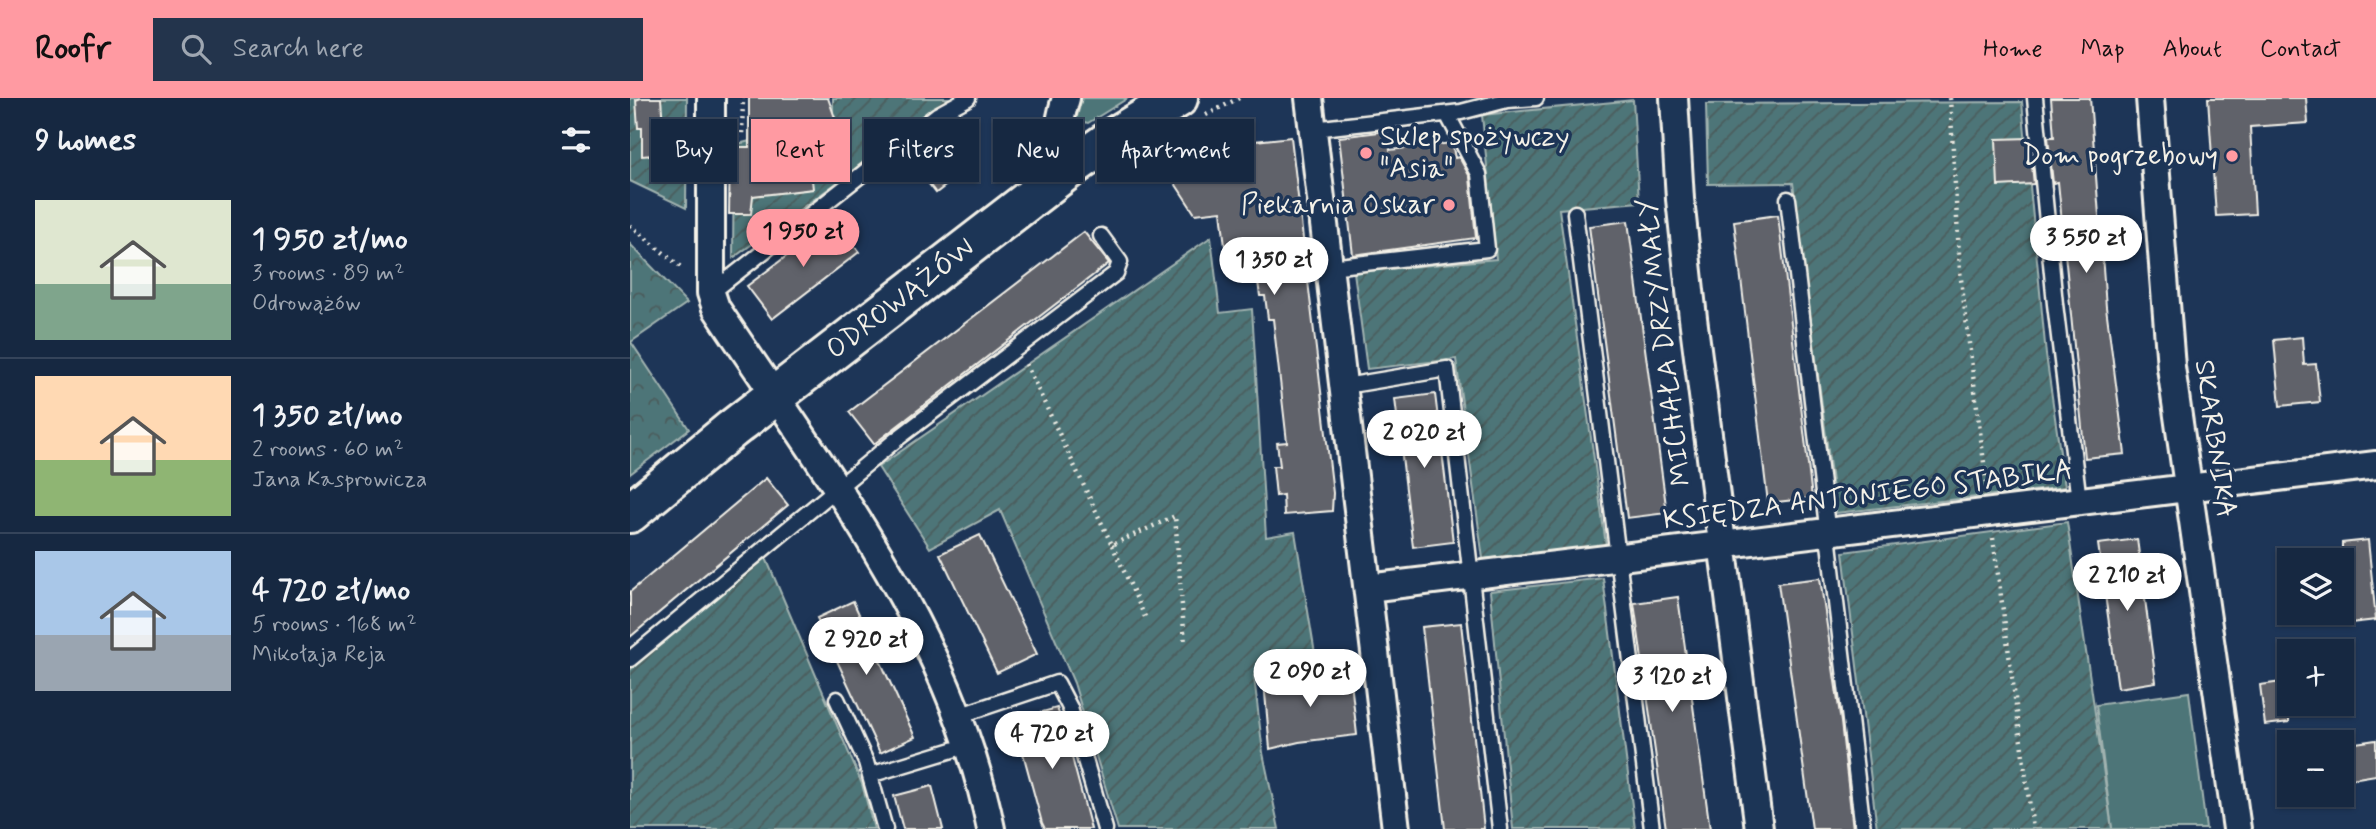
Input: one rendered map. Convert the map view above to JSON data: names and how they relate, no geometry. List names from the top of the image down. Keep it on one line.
{"streets":{"street":["ODROWĄŻÓW","MICHAŁA DRZYMAŁY","SKARBNIKA","KSIĘDZA ANTONIEGO STABIKA"]},"crossings":[["MICHAŁA DRZYMAŁY","KSIĘDZA ANTONIEGO STABIKA"],["SKARBNIKA","KSIĘDZA ANTONIEGO STABIKA"]],"places":["Sklep spożywczy \"Asia\"","Dom pogrzebowy","Piekarnia Oskar"],"page":{"header":"Roofr","search":"Search here","nav":["Home","Map","About","Contact"],"heading":"9 homes","chip":["Buy","Rent","Filters","New","Apartment"],"list":[{"name":"1 950 zł/mo","note":"3 rooms · 89 m² · Odrowążów"},{"name":"1 350 zł/mo","note":"2 rooms · 60 m² · Jana Kasprowicza"},{"name":"4 720 zł/mo","note":"5 rooms · 168 m² · Mikołaja Reja"}],"price":["1 950 zł","3 550 zł","1 350 zł","2 020 zł","2 210 zł","2 920 zł","2 090 zł","3 120 zł","4 720 zł"],"map_buttons":["+","−"]}}
